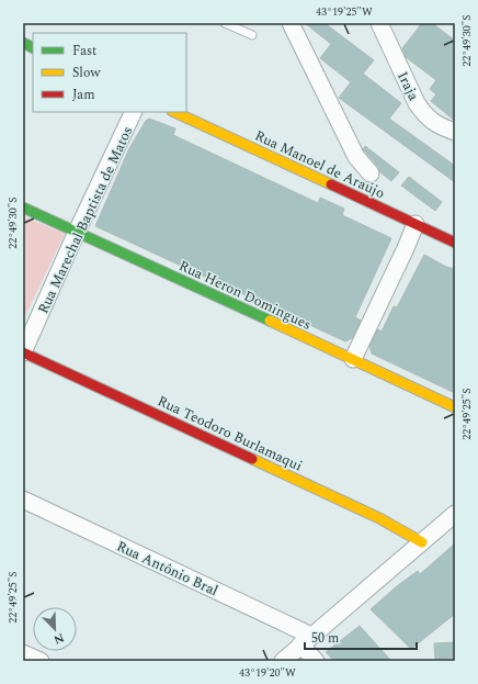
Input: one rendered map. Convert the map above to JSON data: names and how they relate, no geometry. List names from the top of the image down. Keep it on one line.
{"streets":{"street":["Iraja","Rua Manoel de Araújo","Rua Marechal Baptista de Matos","Rua Heron Domingues","Rua Teodoro Burlamaqui","Rua Antônio Bral"]},"crossings":[["Rua Marechal Baptista de Matos","Rua Heron Domingues"],["Rua Marechal Baptista de Matos","Rua Teodoro Burlamaqui"]],"legend":["Fast","Slow","Jam"],"scale_bar":"50 m","north":"bottom right","coordinates":["43°19'25\"W","22°49'30\"S","22°49'25\"S","43°19'20\"W"]}
